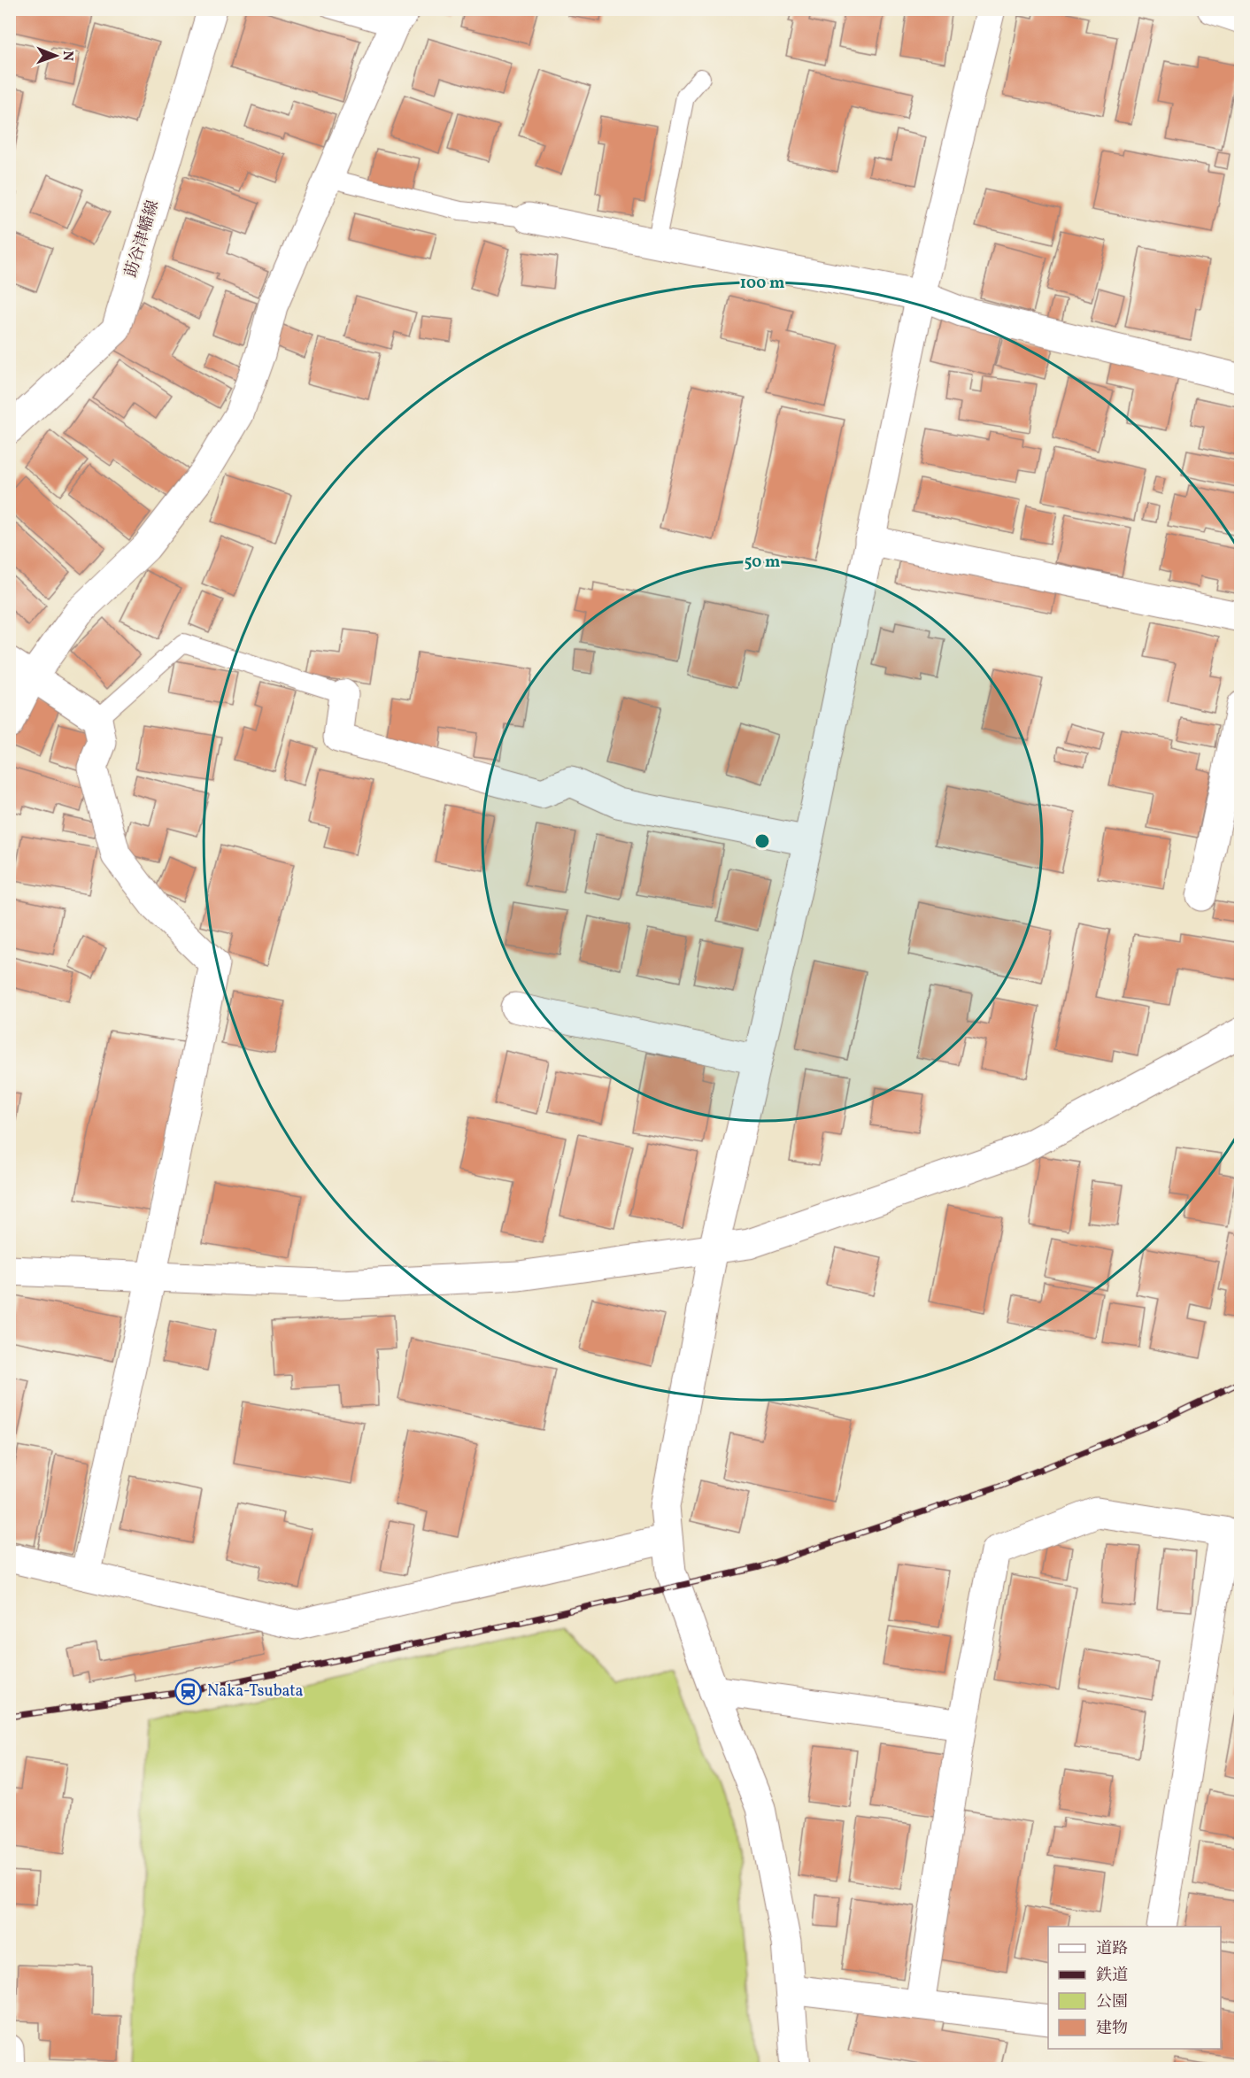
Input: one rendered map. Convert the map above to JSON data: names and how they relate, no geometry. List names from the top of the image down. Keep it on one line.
{"streets":{"street":["莇谷津幡線"]},"places":{"station":["Naka-Tsubata"]},"legend":["道路","鉄道","公園","建物"],"north":"right","rings":["100 m","50 m"]}
